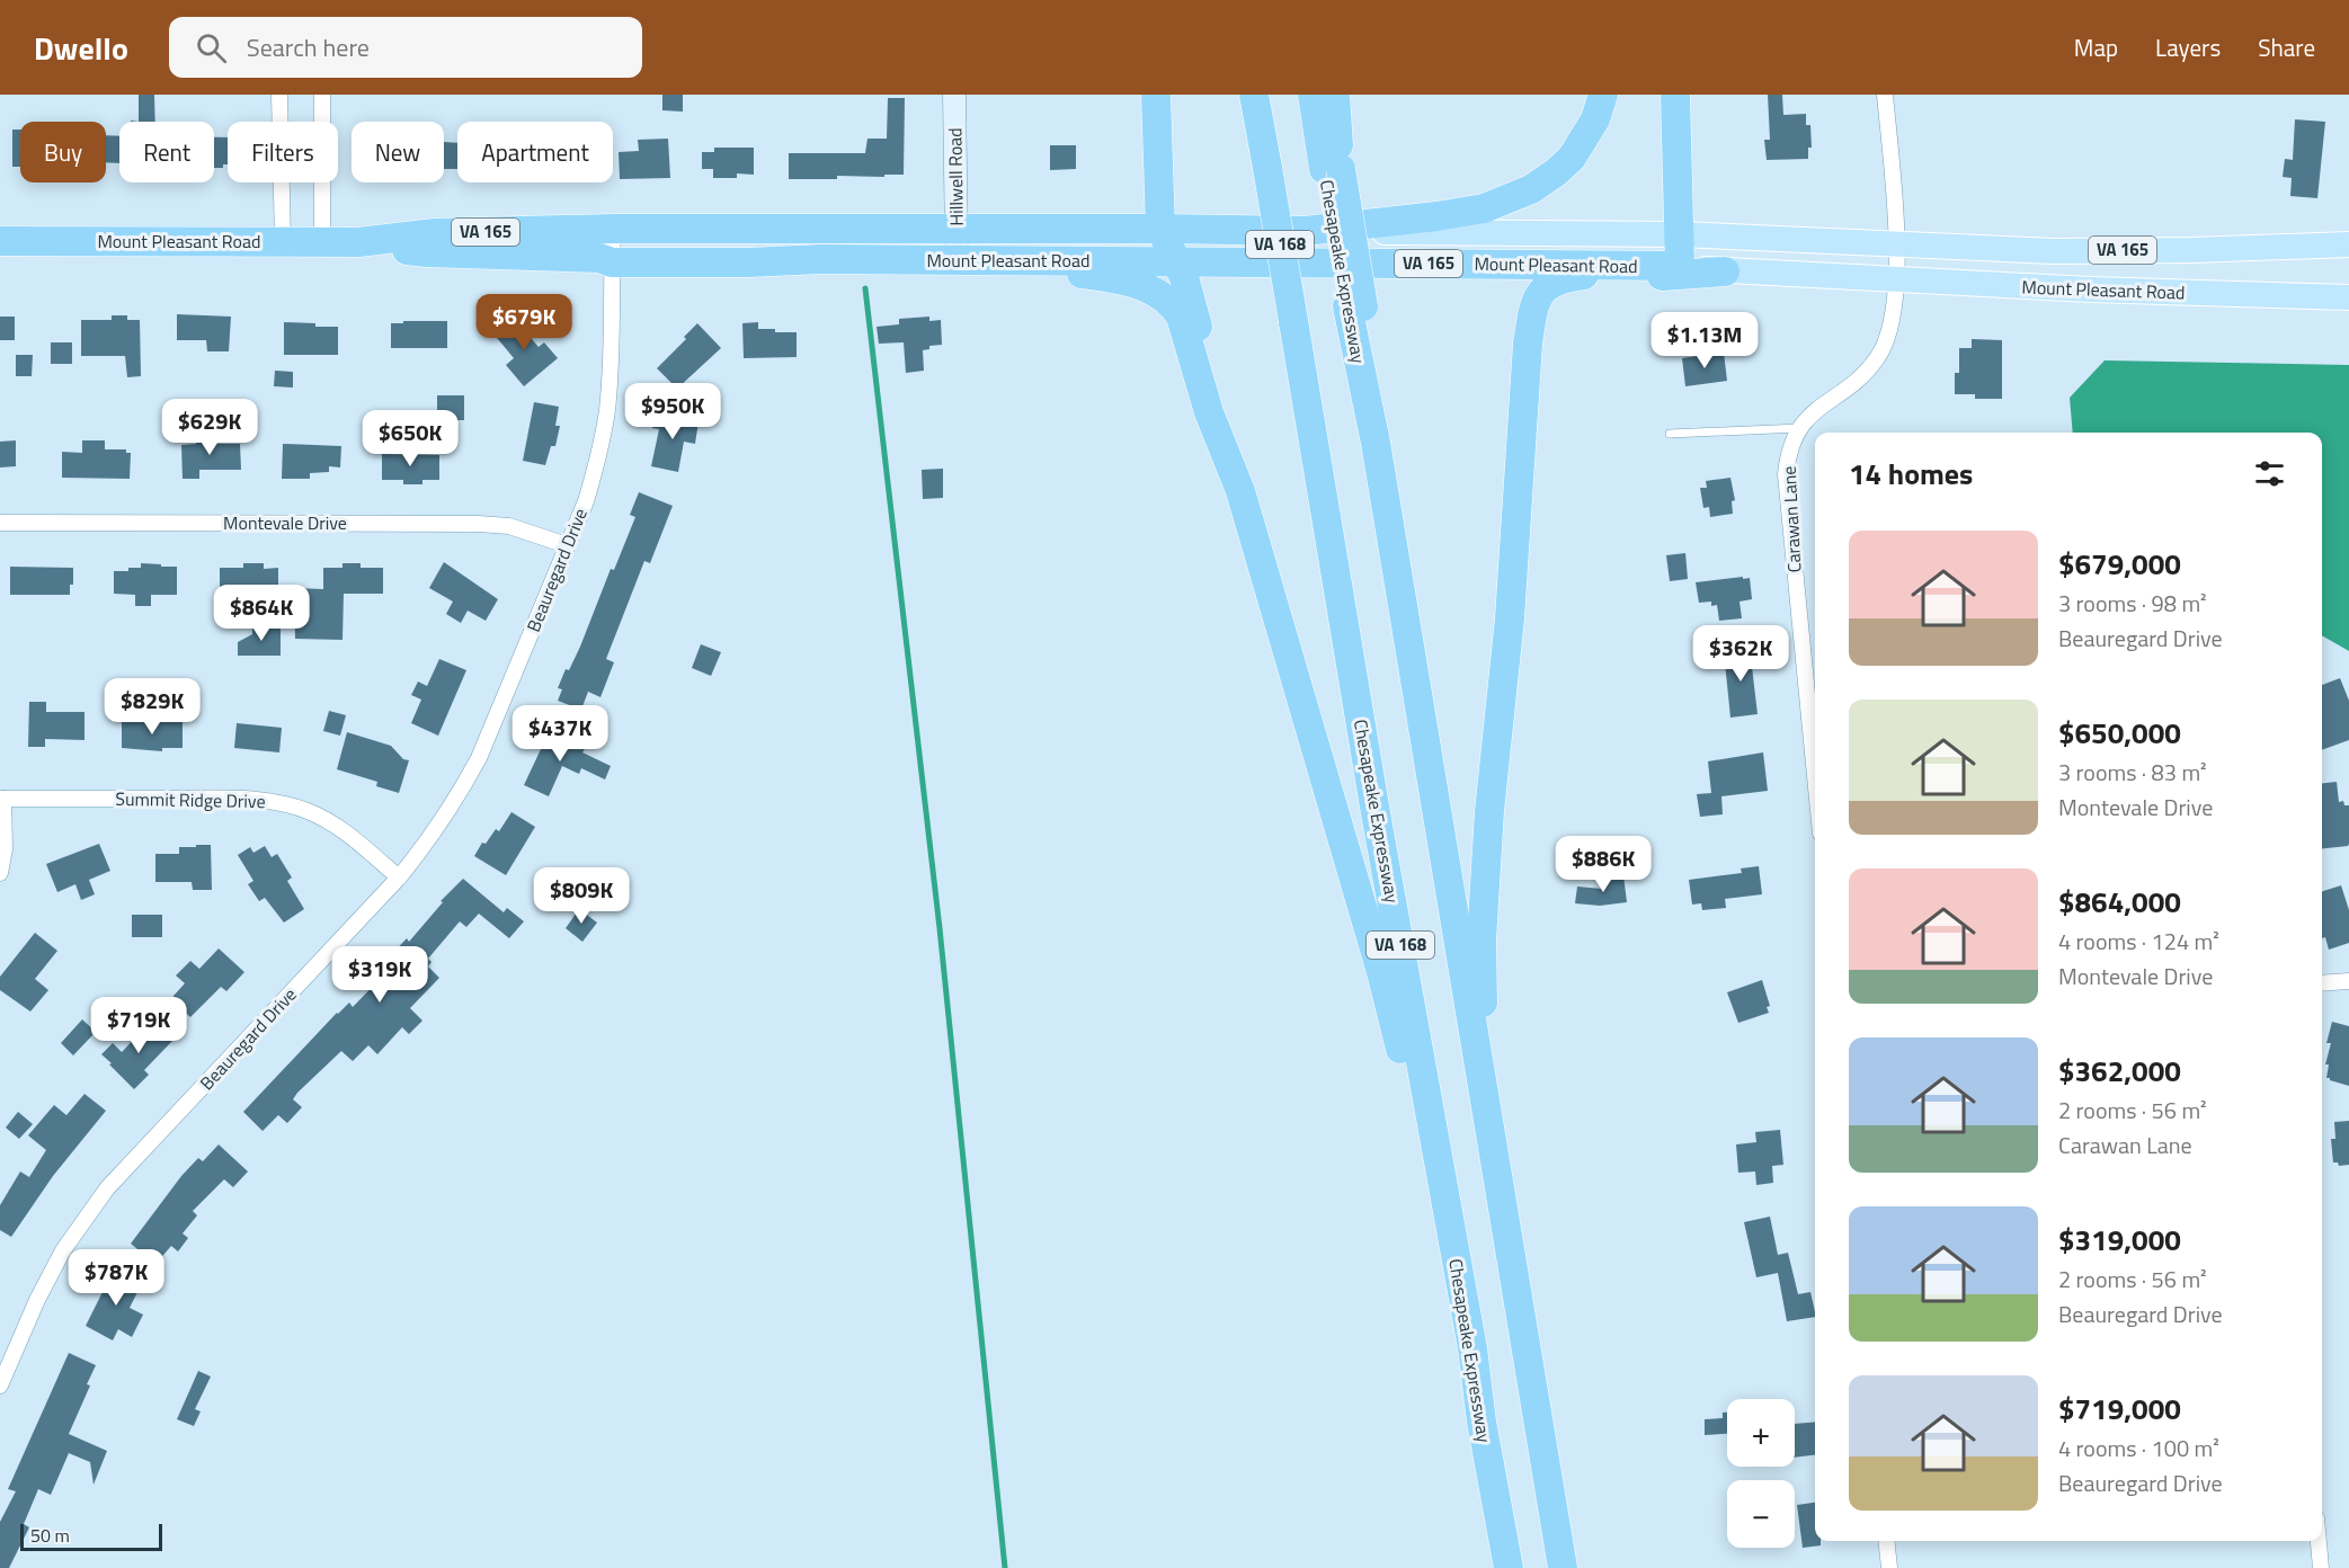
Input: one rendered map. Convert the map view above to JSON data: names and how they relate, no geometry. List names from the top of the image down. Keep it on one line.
{"streets":{"highway":["VA 165","Mount Pleasant Road","VA 168","Chesapeake Expressway"],"street":["Hillwell Road","Carawan Lane","Montevale Drive","Beauregard Drive","Summit Ridge Drive"]},"crossings":[["Hillwell Road","Mount Pleasant Road"],["Mount Pleasant Road","Carawan Lane"],["Mount Pleasant Road","Beauregard Drive"],["Montevale Drive","Beauregard Drive"],["Beauregard Drive","Summit Ridge Drive"]],"scale_bar":"50 m","page":{"header":"Dwello","search":"Search here","nav":["Map","Layers","Share"],"chip":["Buy","Rent","Filters","New","Apartment"],"price":["$679K","$1.13M","$950K","$629K","$650K","$864K","$362K","$829K","$437K","$886K","$809K","$319K","$719K","$787K"],"heading":"14 homes","list":[{"name":"$679,000","note":"3 rooms · 98 m² · Beauregard Drive"},{"name":"$650,000","note":"3 rooms · 83 m² · Montevale Drive"},{"name":"$864,000","note":"4 rooms · 124 m² · Montevale Drive"},{"name":"$362,000","note":"2 rooms · 56 m² · Carawan Lane"},{"name":"$319,000","note":"2 rooms · 56 m² · Beauregard Drive"},{"name":"$719,000","note":"4 rooms · 100 m² · Beauregard Drive"}],"map_buttons":["+","−"],"scale":"50 m"}}
